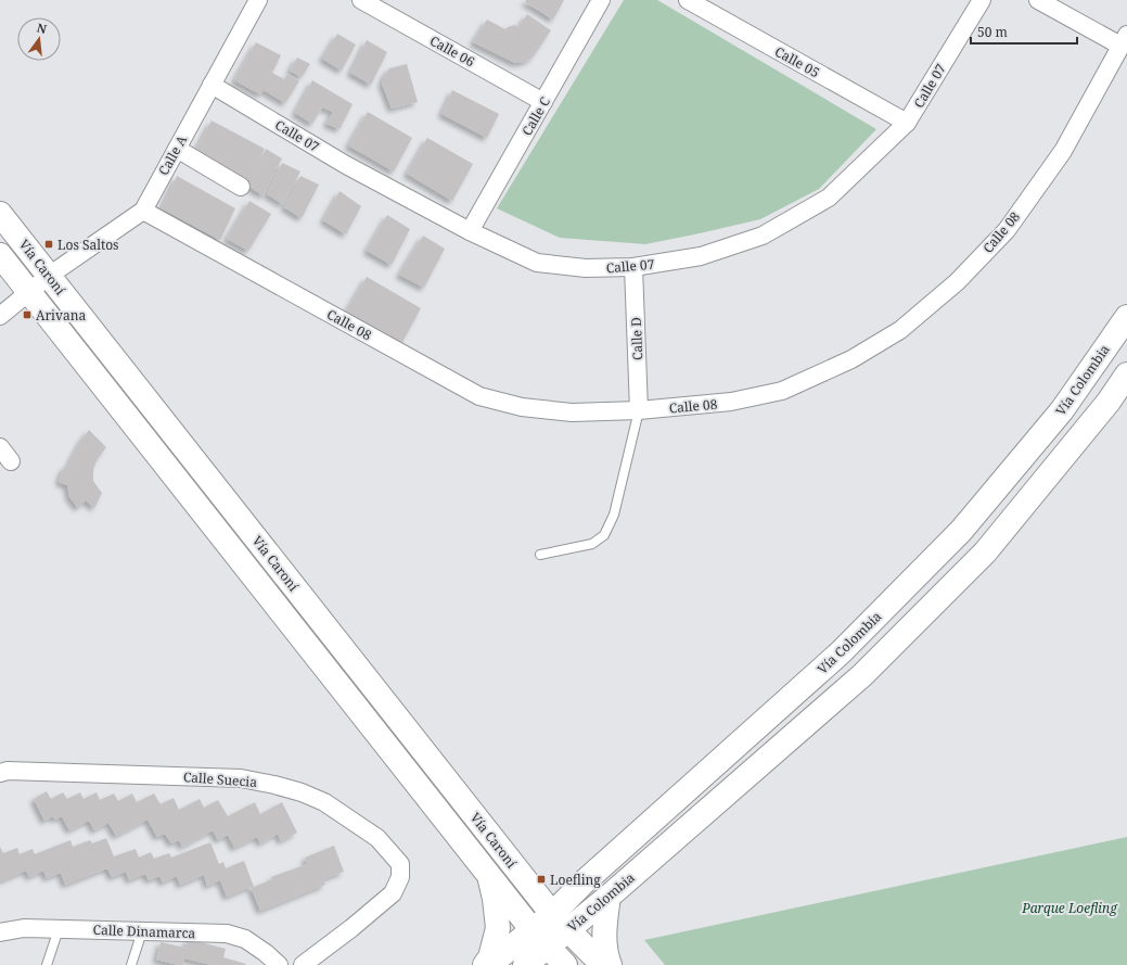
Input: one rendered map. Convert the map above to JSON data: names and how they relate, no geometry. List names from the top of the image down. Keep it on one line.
{"streets":{"main road":["Vía Caroní","Vía Colombia"],"street":["Calle 06","Calle 05","Calle 07","Calle C","Calle A","Calle 08","Calle D","Calle Suecia","Calle Dinamarca"]},"crossings":[["Calle 06","Calle C"],["Calle 05","Calle 07"],["Calle 07","Calle C"],["Calle 07","Calle A"],["Calle 07","Calle D"],["Calle A","Calle 08"],["Calle A","Vía Caroní"],["Calle 08","Calle D"],["Vía Caroní","Vía Colombia"]],"parks":["Parque Loefling"],"places":{"transit":["Los Saltos","Arivana","Loefling"]},"scale_bar":"50 m","north":"top"}
